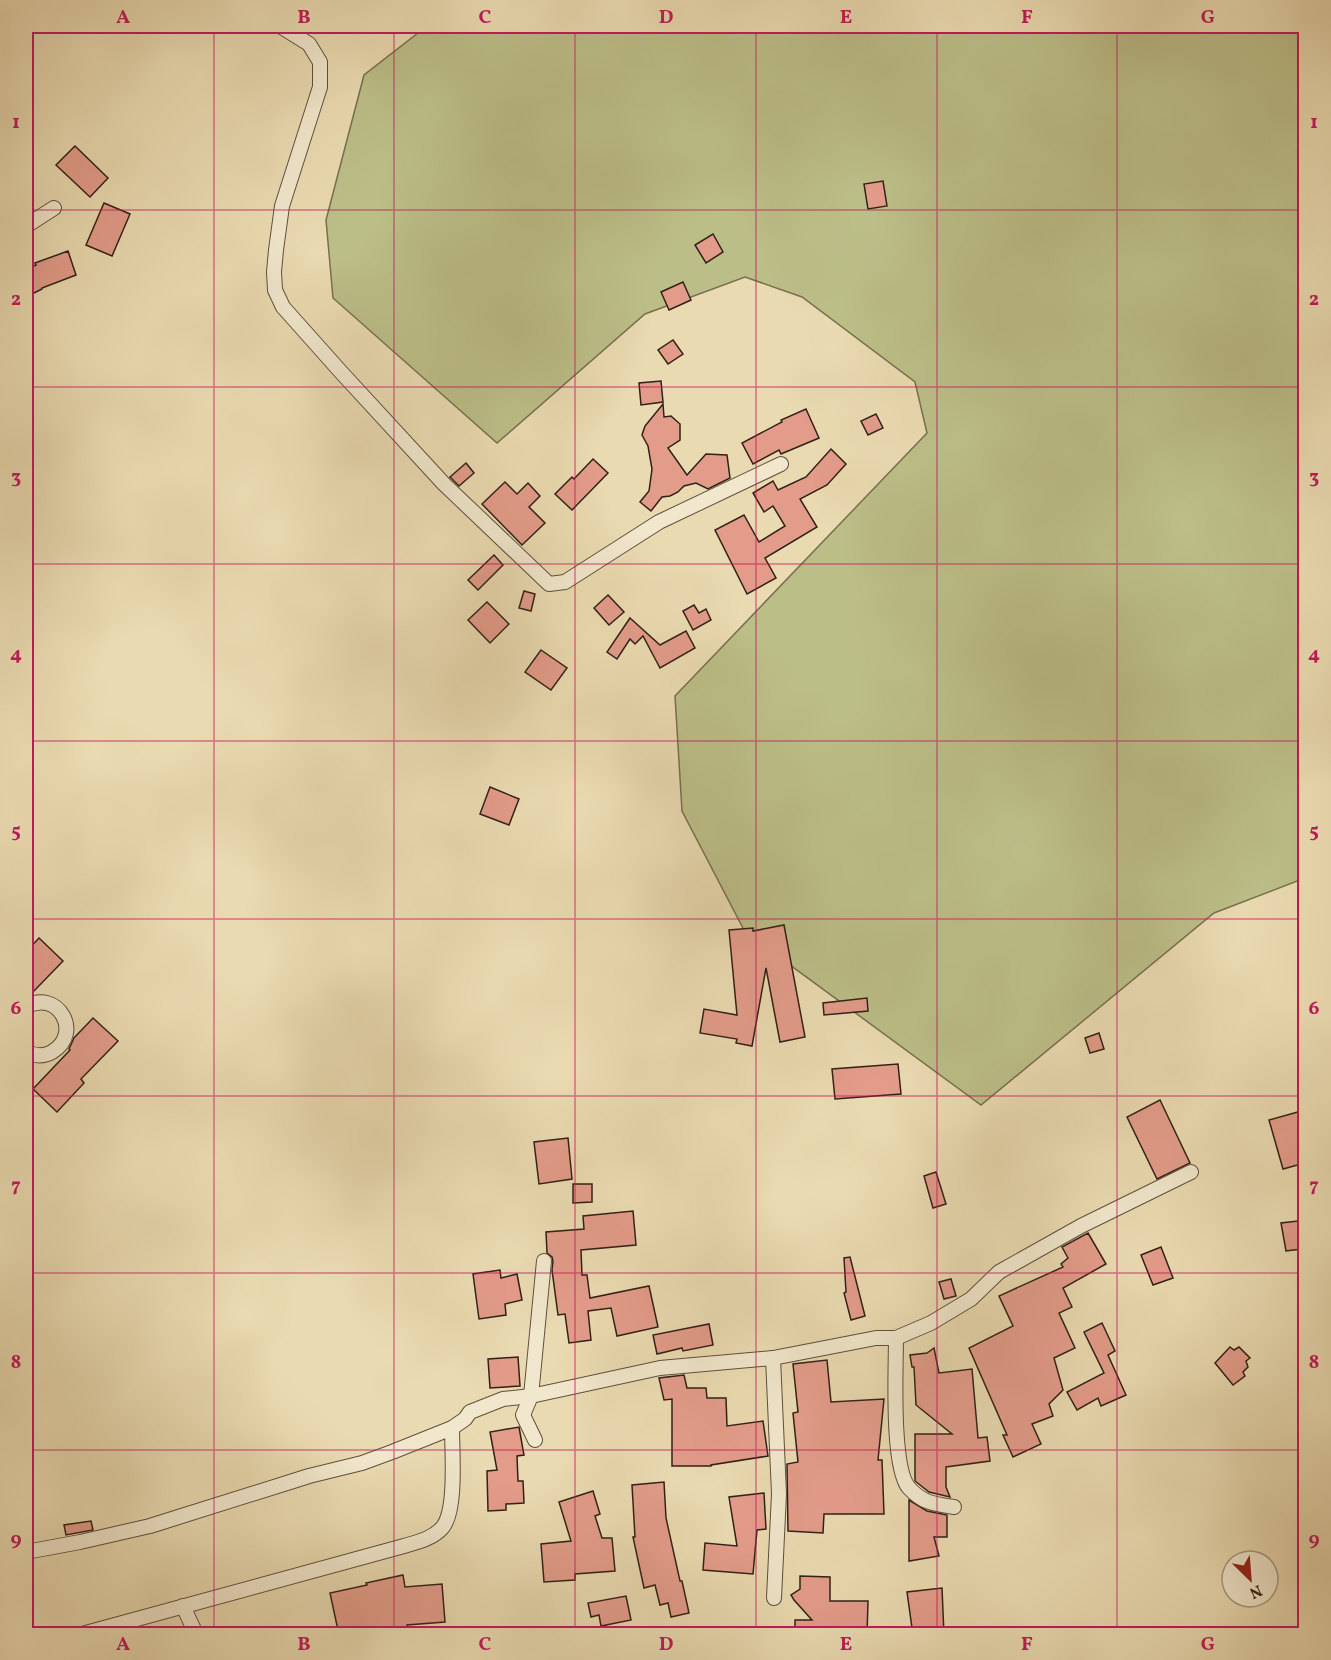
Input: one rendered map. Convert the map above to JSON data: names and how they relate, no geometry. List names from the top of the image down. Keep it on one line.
{"north":"bottom right","grid":{"columns":["A","B","C","D","E","F","G"],"rows":["1","2","3","4","5","6","7","8","9"]}}
